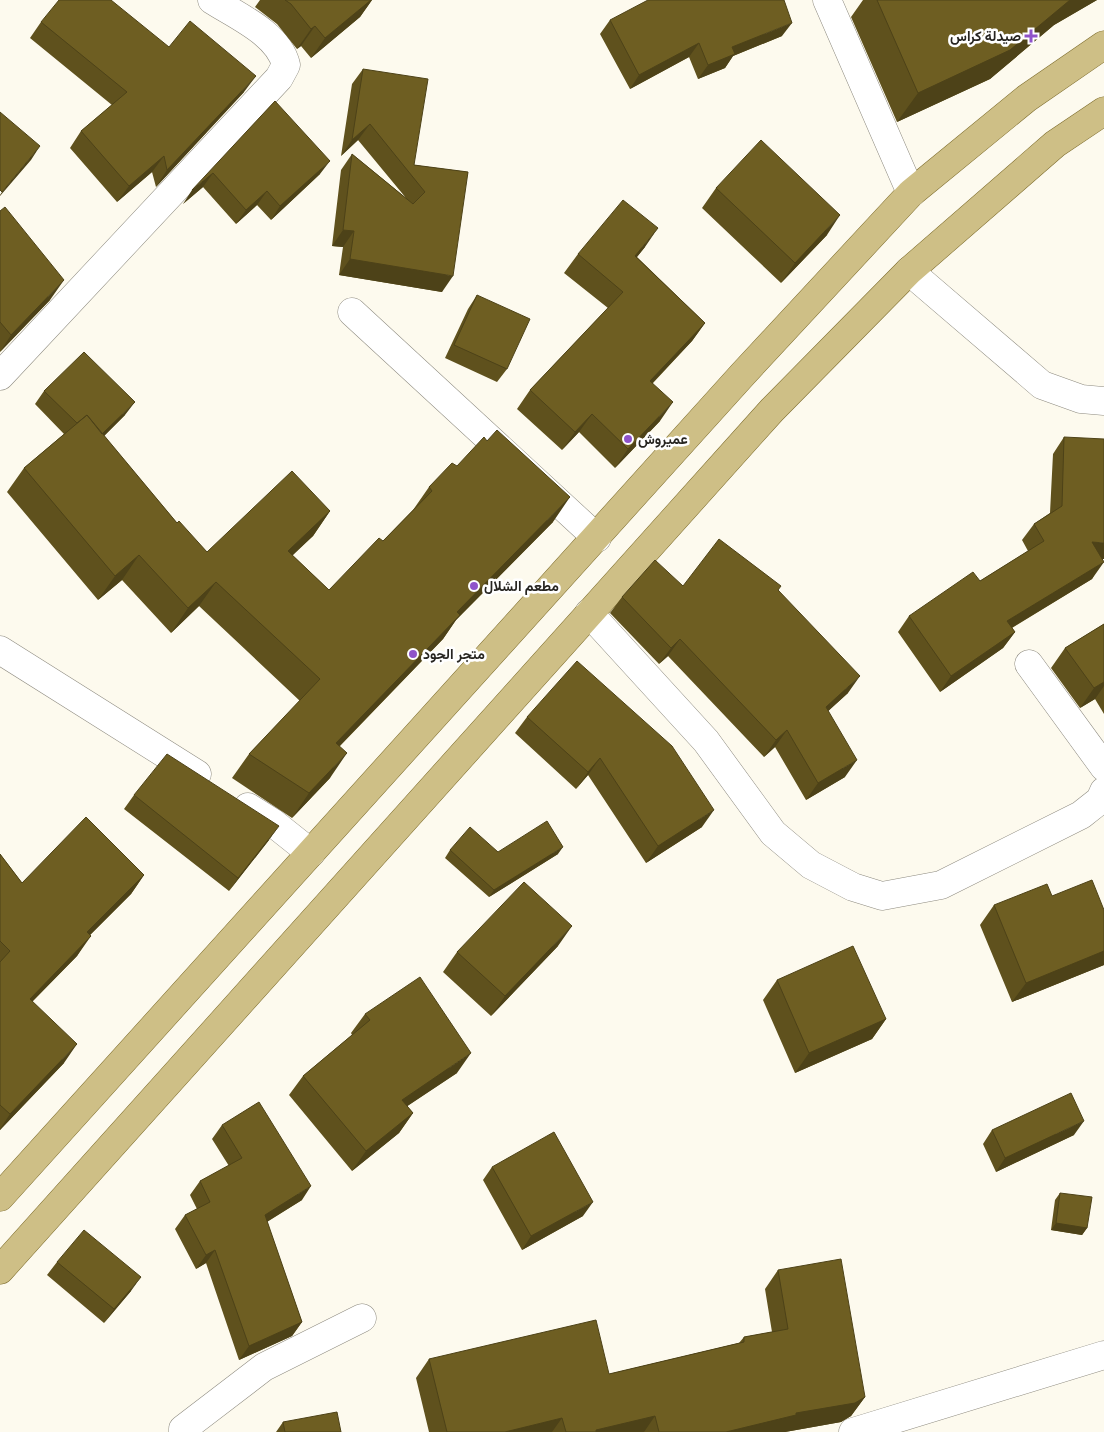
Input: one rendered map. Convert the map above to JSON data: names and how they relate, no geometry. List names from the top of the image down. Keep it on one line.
{"places":{"health":["صيدلة كراس"],"other":["عميروش","مطعم الشلال","متجر الجود"]}}
